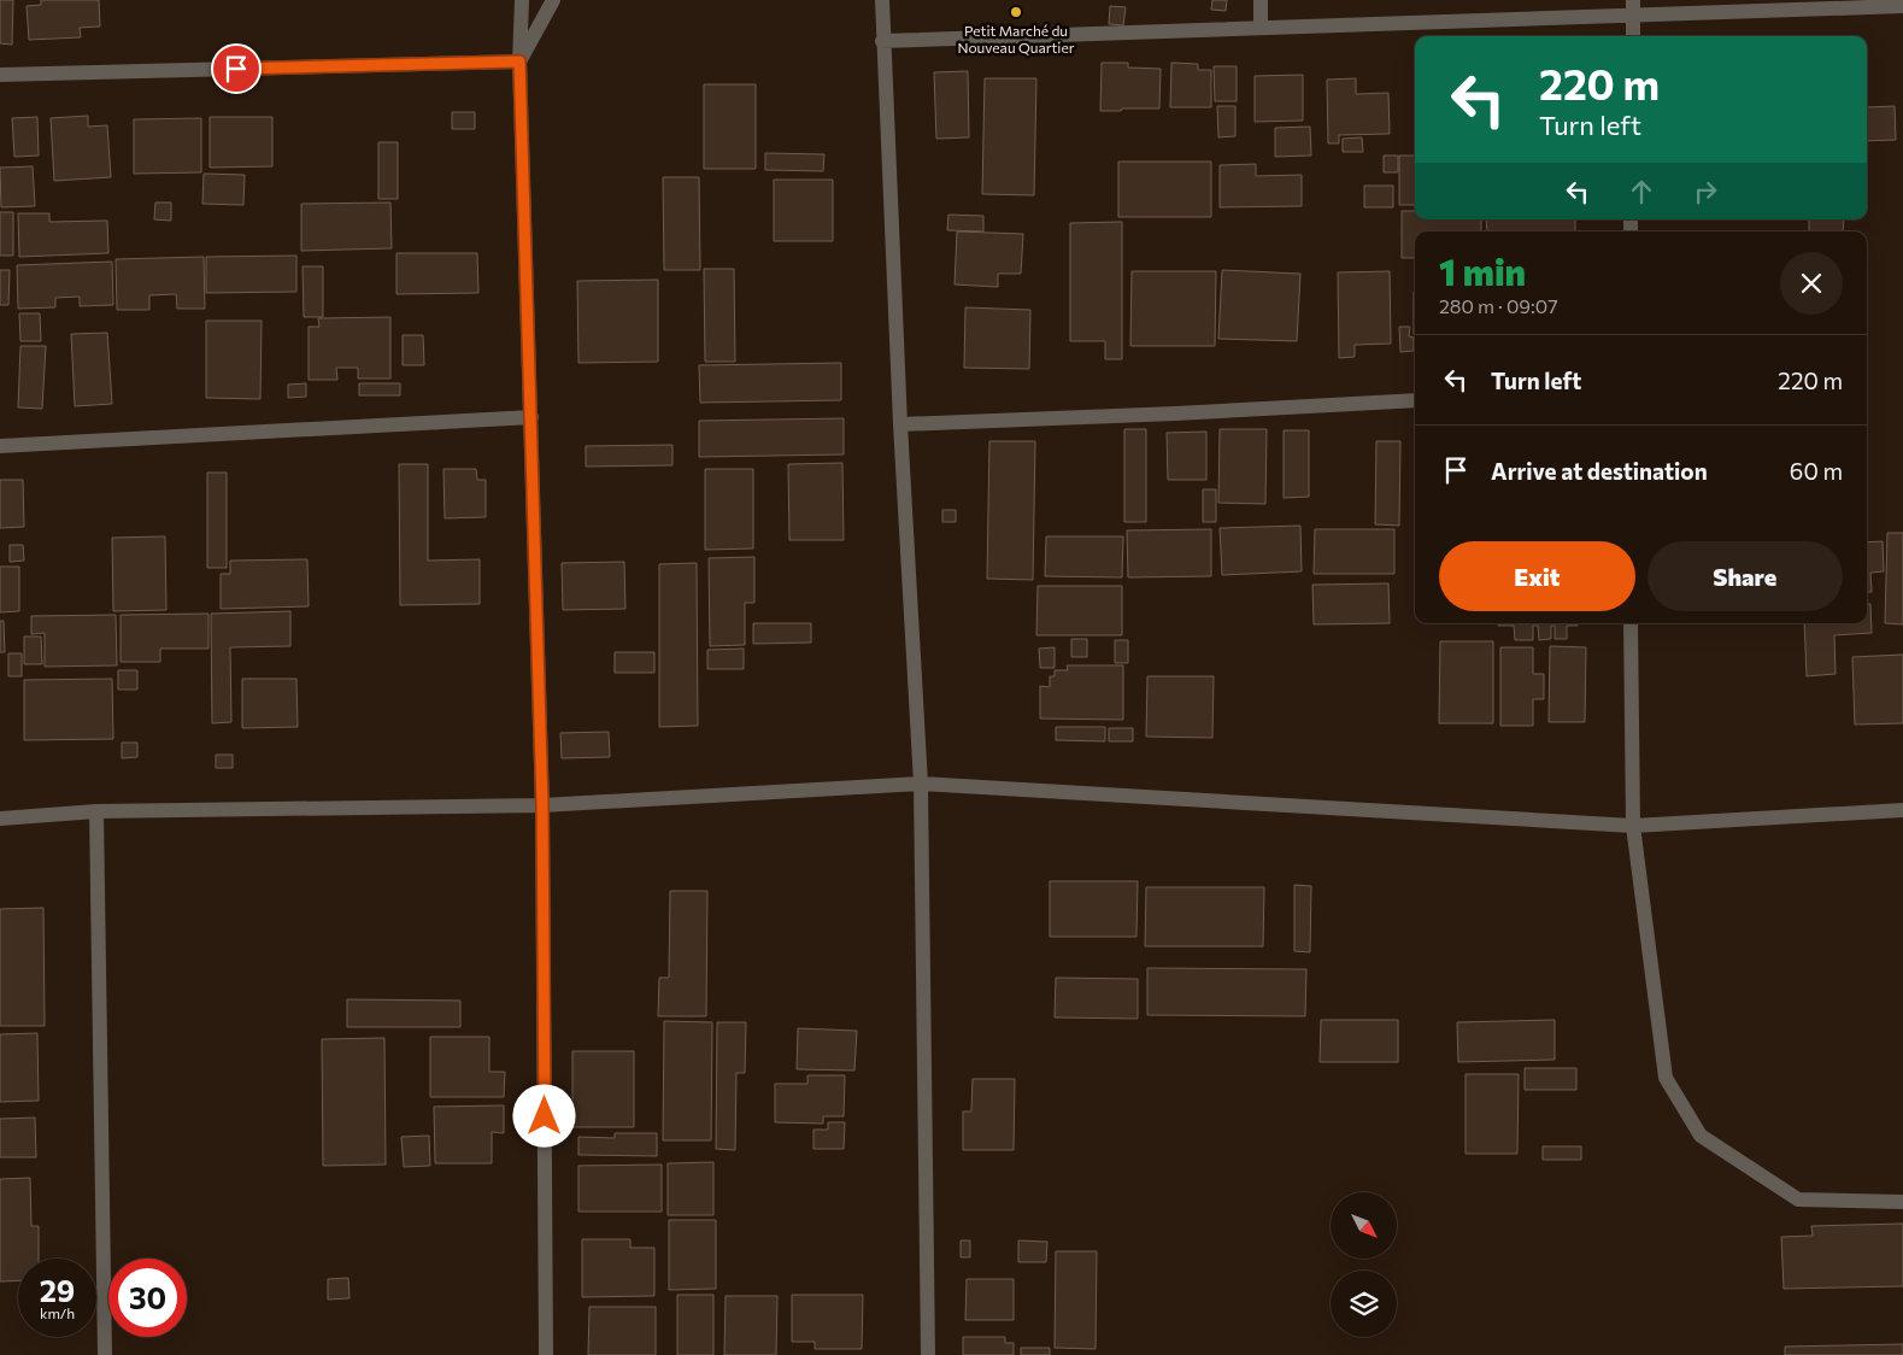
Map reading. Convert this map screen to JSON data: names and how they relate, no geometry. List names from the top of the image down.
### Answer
{
  "places": ["Petit Marché du Nouveau Quartier"],
  "north": "bottom right",
  "page": {
    "turn": ["220 m", "Turn left"],
    "heading": ["1 min", "280 m · 09:07"],
    "list": [
      {
        "name": "Turn left",
        "value": "220 m"
      },
      {
        "name": "Arrive at destination",
        "value": "60 m"
      }
    ],
    "buttons": ["Exit", "Share"],
    "speed": "29 km/h",
    "limit": "30"
  }
}
